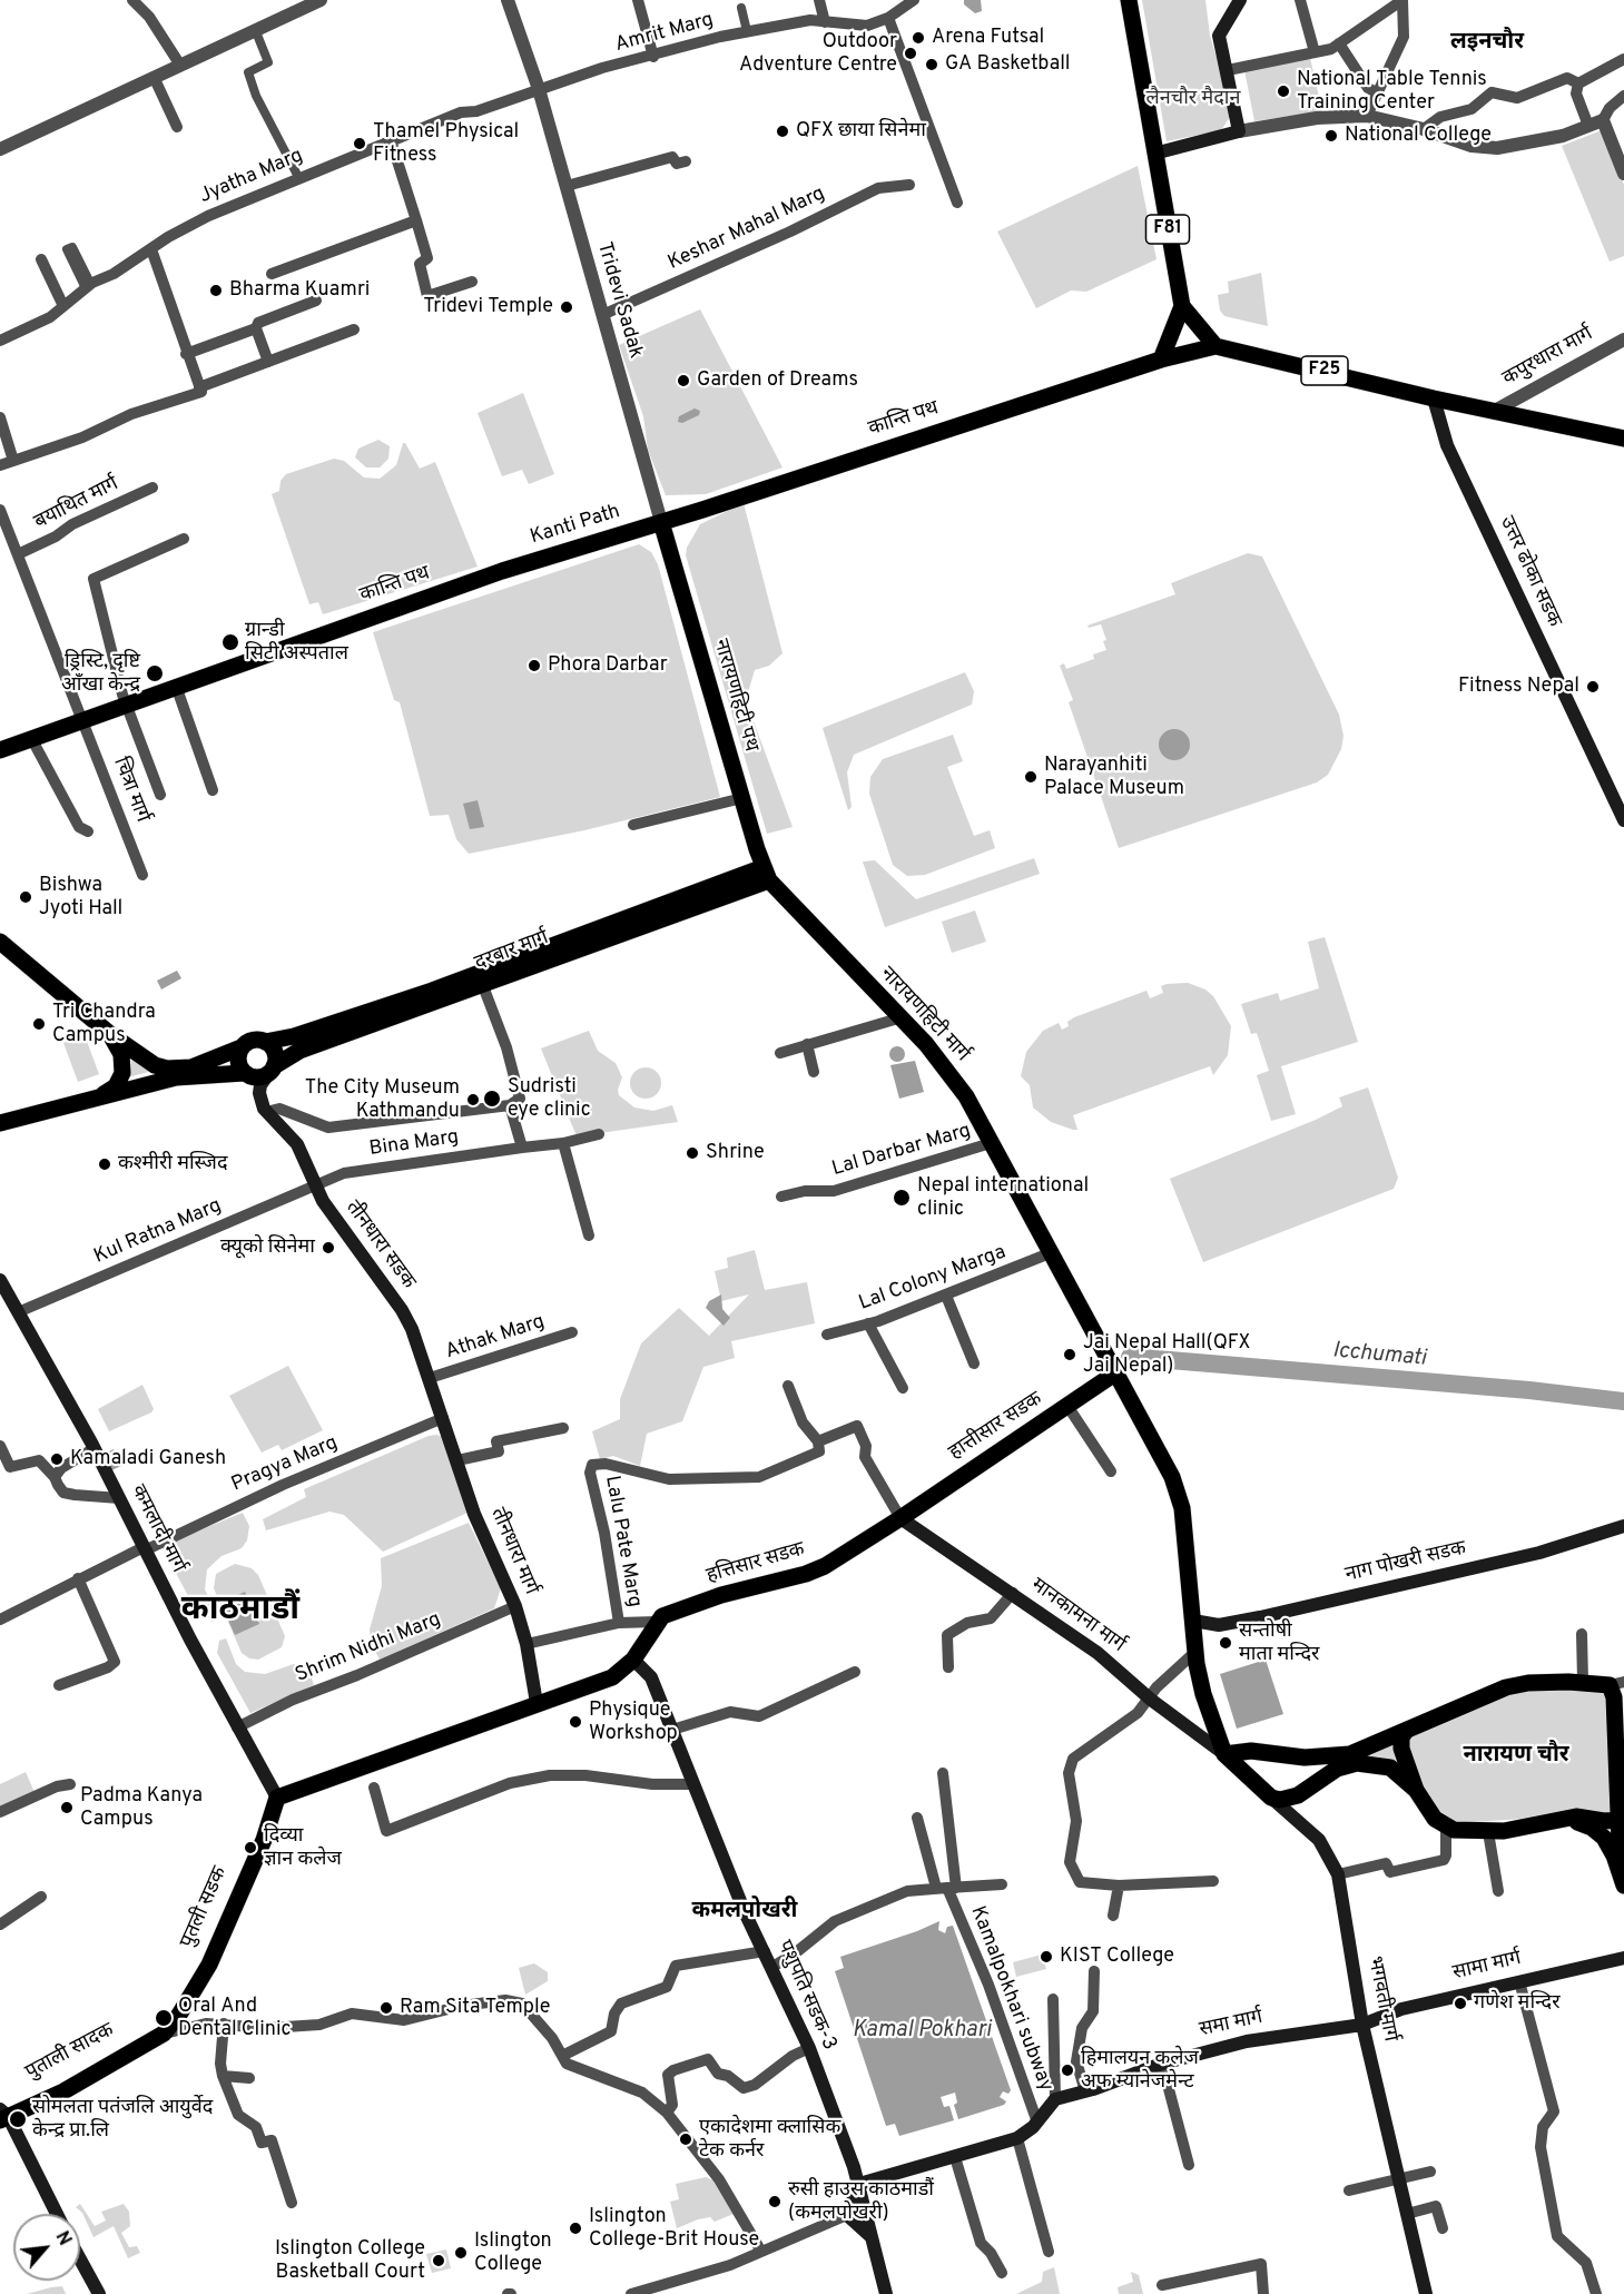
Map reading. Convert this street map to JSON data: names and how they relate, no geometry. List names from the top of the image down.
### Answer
{
  "streets": {
    "main road": [
      "F81",
      "F25",
      "कान्ति पथ",
      "Kanti Path",
      "उत्तर ढोका सडक",
      "नारायणहिटी पथ",
      "दरबार मार्ग",
      "नारायणहिटी मार्ग",
      "तीनधारा सडक",
      "हात्तीसार सडक",
      "कमलादी मार्ग",
      "तीनधारा मार्ग",
      "नाग पोखरी सडक",
      "हत्तिसार सडक",
      "मानकामना मार्ग",
      "पुतली सडक",
      "सामा मार्ग",
      "पशुपति सडक-3",
      "भगवती मार्ग",
      "समा मार्ग"
    ],
    "street": [
      "Amrit Marg",
      "Jyatha Marg",
      "Keshar Mahal Marg",
      "Tridevi Sadak",
      "कपुरधारा मार्ग",
      "बयाथित मार्ग",
      "चित्रा मार्ग",
      "Bina Marg",
      "Lal Darbar Marg",
      "Kul Ratna Marg",
      "Lal Colony Marga",
      "Athak Marg",
      "Pragya Marg",
      "Lalu Pate Marg",
      "Shrim Nidhi Marg",
      "Kamalpokhari subway"
    ]
  },
  "crossings": [
    ["Amrit Marg", "Jyatha Marg"],
    ["Amrit Marg", "Tridevi Sadak"],
    ["Jyatha Marg", "Tridevi Sadak"],
    ["Keshar Mahal Marg", "Tridevi Sadak"],
    ["F81", "F25"],
    ["Tridevi Sadak", "कान्ति पथ"],
    ["Tridevi Sadak", "Kanti Path"],
    ["Tridevi Sadak", "नारायणहिटी पथ"],
    ["कपुरधारा मार्ग", "F25"],
    ["F25", "कान्ति पथ"],
    ["F25", "उत्तर ढोका सडक"],
    ["कान्ति पथ", "Kanti Path"],
    ["कान्ति पथ", "नारायणहिटी पथ"],
    ["कान्ति पथ", "चित्रा मार्ग"],
    ["Kanti Path", "नारायणहिटी पथ"],
    ["नारायणहिटी पथ", "दरबार मार्ग"],
    ["नारायणहिटी पथ", "नारायणहिटी मार्ग"],
    ["दरबार मार्ग", "नारायणहिटी मार्ग"],
    ["नारायणहिटी मार्ग", "Lal Darbar Marg"],
    ["नारायणहिटी मार्ग", "Lal Colony Marga"],
    ["नारायणहिटी मार्ग", "हात्तीसार सडक"],
    ["नारायणहिटी मार्ग", "नाग पोखरी सडक"],
    ["नारायणहिटी मार्ग", "मानकामना मार्ग"],
    ["नारायणहिटी मार्ग", "भगवती मार्ग"],
    ["Bina Marg", "Kul Ratna Marg"],
    ["Bina Marg", "तीनधारा सडक"],
    ["Kul Ratna Marg", "तीनधारा सडक"],
    ["Kul Ratna Marg", "कमलादी मार्ग"],
    ["तीनधारा सडक", "Athak Marg"],
    ["तीनधारा सडक", "Pragya Marg"],
    ["तीनधारा सडक", "तीनधारा मार्ग"],
    ["हात्तीसार सडक", "Lalu Pate Marg"],
    ["हात्तीसार सडक", "हत्तिसार सडक"],
    ["हात्तीसार सडक", "मानकामना मार्ग"],
    ["Pragya Marg", "कमलादी मार्ग"],
    ["Pragya Marg", "तीनधारा मार्ग"],
    ["कमलादी मार्ग", "Shrim Nidhi Marg"],
    ["कमलादी मार्ग", "पुतली सडक"],
    ["Lalu Pate Marg", "हत्तिसार सडक"],
    ["Lalu Pate Marg", "मानकामना मार्ग"],
    ["तीनधारा मार्ग", "Shrim Nidhi Marg"],
    ["हत्तिसार सडक", "मानकामना मार्ग"],
    ["मानकामना मार्ग", "भगवती मार्ग"],
    ["सामा मार्ग", "भगवती मार्ग"],
    ["सामा मार्ग", "समा मार्ग"],
    ["भगवती मार्ग", "समा मार्ग"]
  ],
  "districts": [
    "लइनचौर",
    "काठमाडौं",
    "नारायण चौर",
    "कमलपोखरी"
  ],
  "water": ["Icchumati", "Kamal Pokhari"],
  "parks": ["लैनचौर मैदान"],
  "places": [
    "Arena Futsal",
    "Outdoor Adventure Centre",
    "GA Basketball",
    "National Table Tennis Training Center",
    "QFX छाया सिनेमा",
    "National College",
    "Thamel Physical Fitness",
    "Bharma Kuamri",
    "Tridevi Temple",
    "Garden of Dreams",
    "ग्रान्डी सिटी अस्पताल",
    "Phora Darbar",
    "ड्रिस्टि, दृष्टि आँखा केन्द्र",
    "Fitness Nepal",
    "Narayanhiti Palace Museum",
    "Bishwa Jyoti Hall",
    "Tri Chandra Campus",
    "Sudristi eye clinic",
    "The City Museum Kathmandu",
    "Shrine",
    "कश्मीरी मस्जिद",
    "Nepal international clinic",
    "क्यूको सिनेमा",
    "Jai Nepal Hall(QFX Jai Nepal)",
    "Kamaladi Ganesh",
    "सन्तोषी माता मन्दिर",
    "Physique Workshop",
    "Padma Kanya Campus",
    "दिव्या ज्ञान कलेज",
    "KIST College",
    "गणेश मन्दिर",
    "Ram Sita Temple",
    "Oral And Dental Clinic",
    "हिमालयन कलेज अफ म्यानेजमेन्ट",
    "सोमलता पतंजलि आयुर्वेद केन्द्र प्रा.लि",
    "एकादेशमा क्लासिक टेक कर्नर",
    "रुसी हाउस काठमाडौं (कमलपोखरी)",
    "Islington College-Brit House",
    "Islington College",
    "Islington College Basketball Court"
  ],
  "north": "top right"
}
